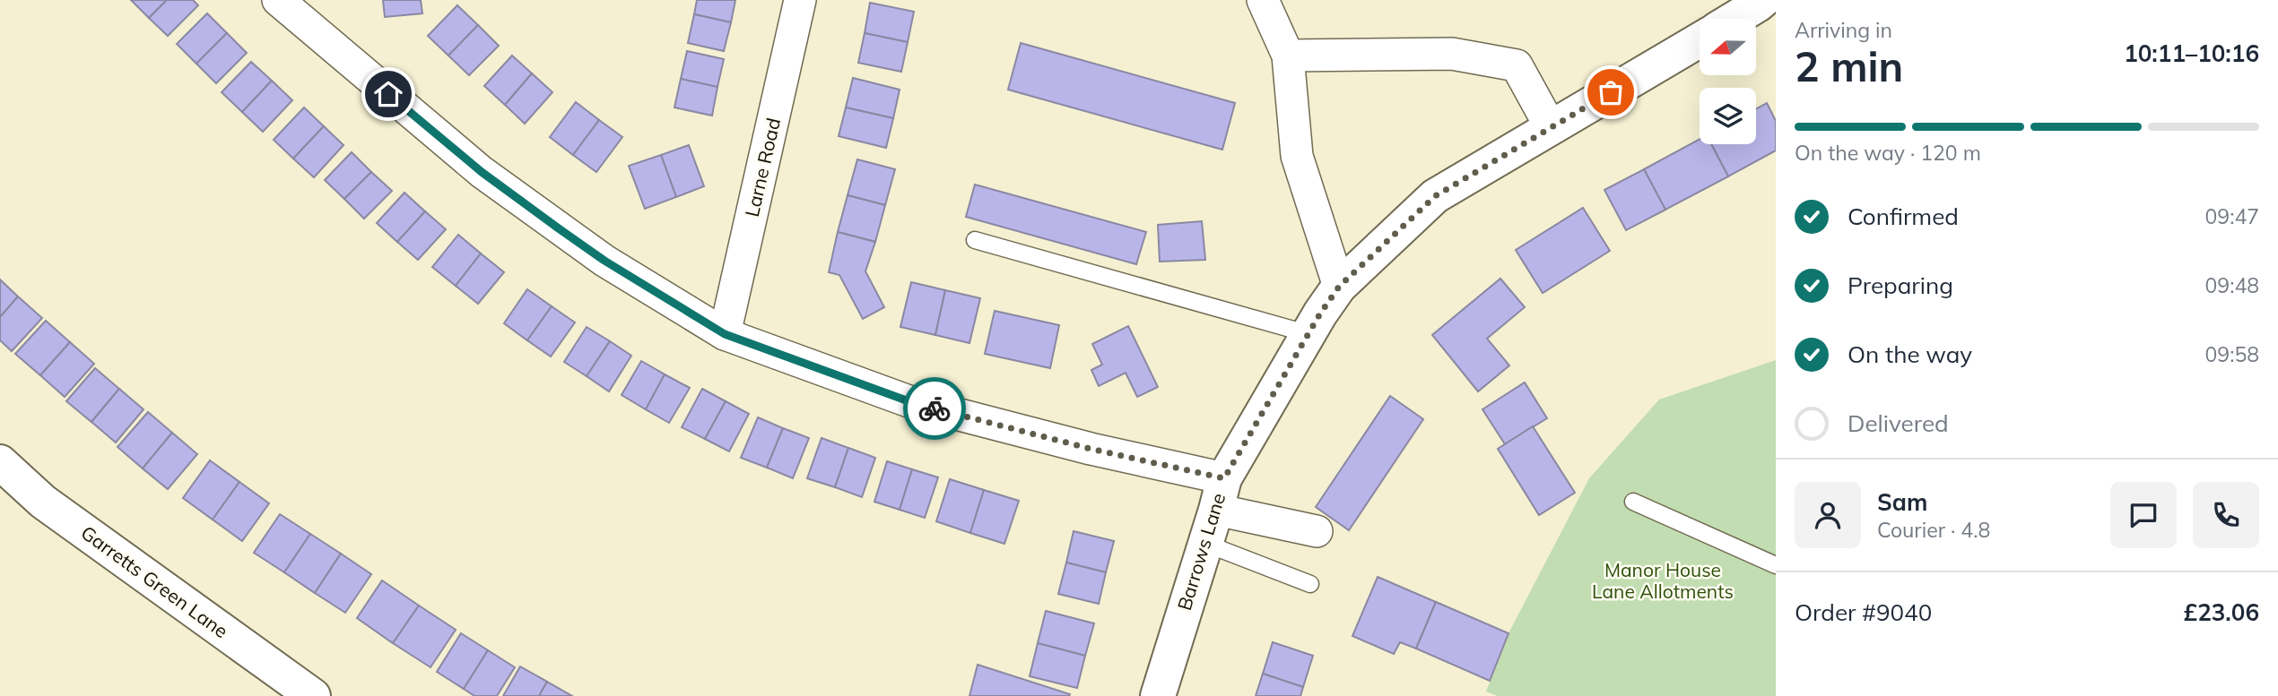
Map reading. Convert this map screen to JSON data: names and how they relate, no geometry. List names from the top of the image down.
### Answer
{
  "streets": {
    "street": ["Larne Road", "Barrows Lane", "Garretts Green Lane"]
  },
  "parks": ["Manor House Lane Allotments"],
  "north": "left",
  "page": {
    "heading": ["2 min", "Arriving in", "10:11–10:16"],
    "panel": [
      "Sam",
      "Courier · 4.8",
      "Order #9040",
      "£23.06"
    ],
    "bar": "On the way · 120 m",
    "list": [
      ["Confirmed", "09:47"],
      ["Preparing", "09:48"],
      ["On the way", "09:58"],
      "Delivered"
    ]
  }
}
